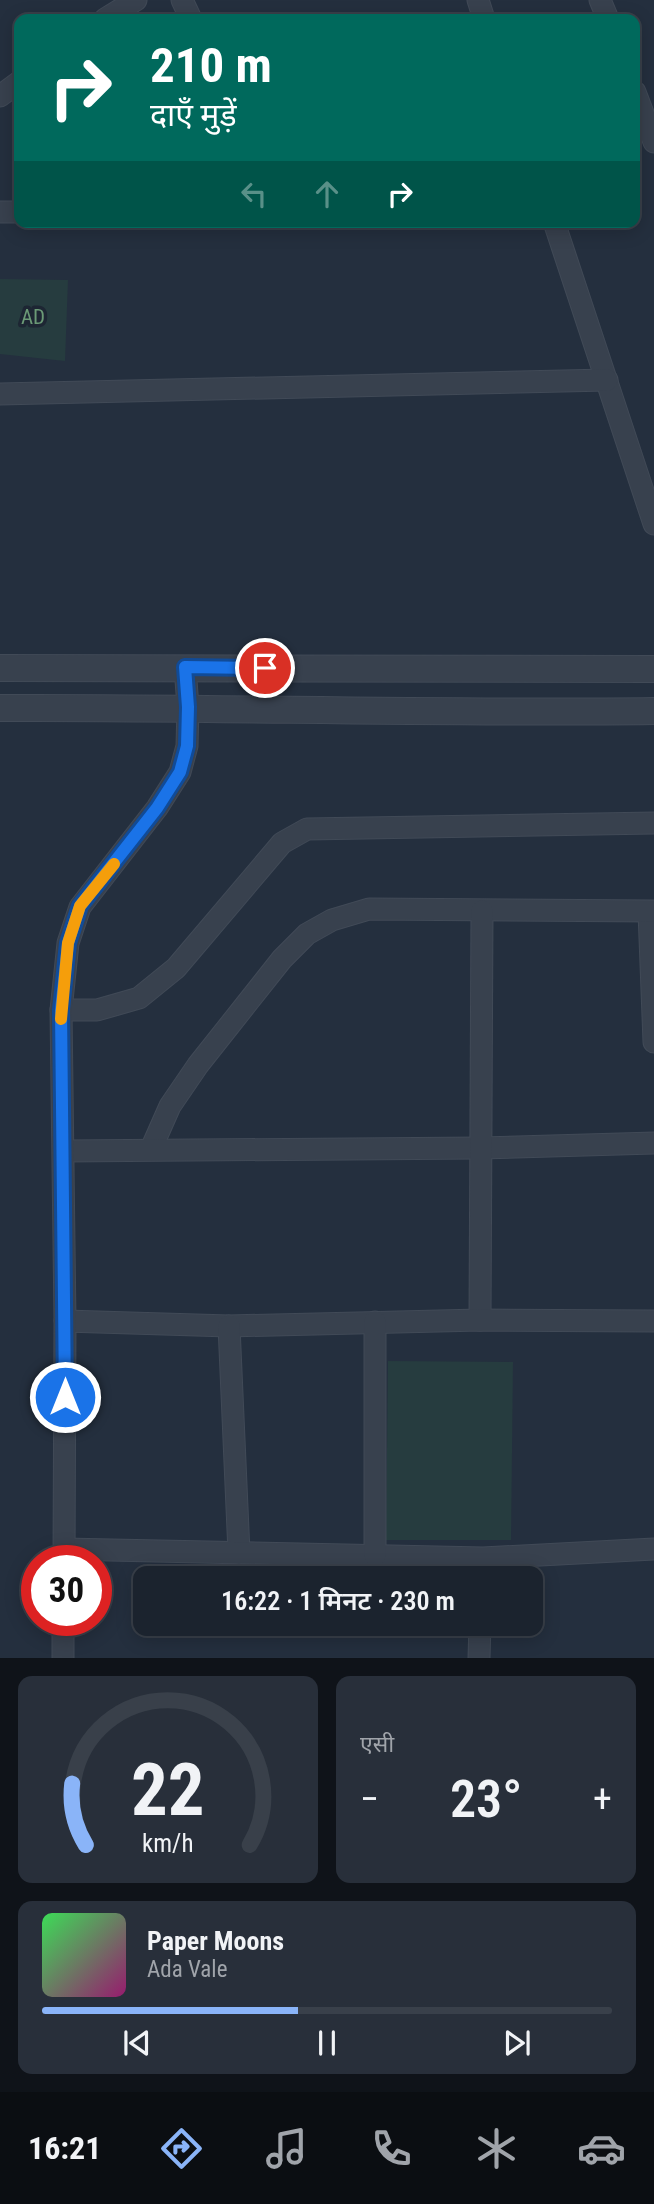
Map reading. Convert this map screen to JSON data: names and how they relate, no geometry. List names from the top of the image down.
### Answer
{
  "parks": ["AD"],
  "page": {
    "turn": ["210 m", "दाएँ मुड़ें"],
    "limit": "30",
    "trip": "16:22 · 1 मिनट · 230 m",
    "tile": "एसी",
    "heat": ["−", "23°", "+"],
    "song": ["Paper Moons", "Ada Vale"],
    "tabs": "16:21",
    "gauge": ["22", "km/h"]
  }
}
